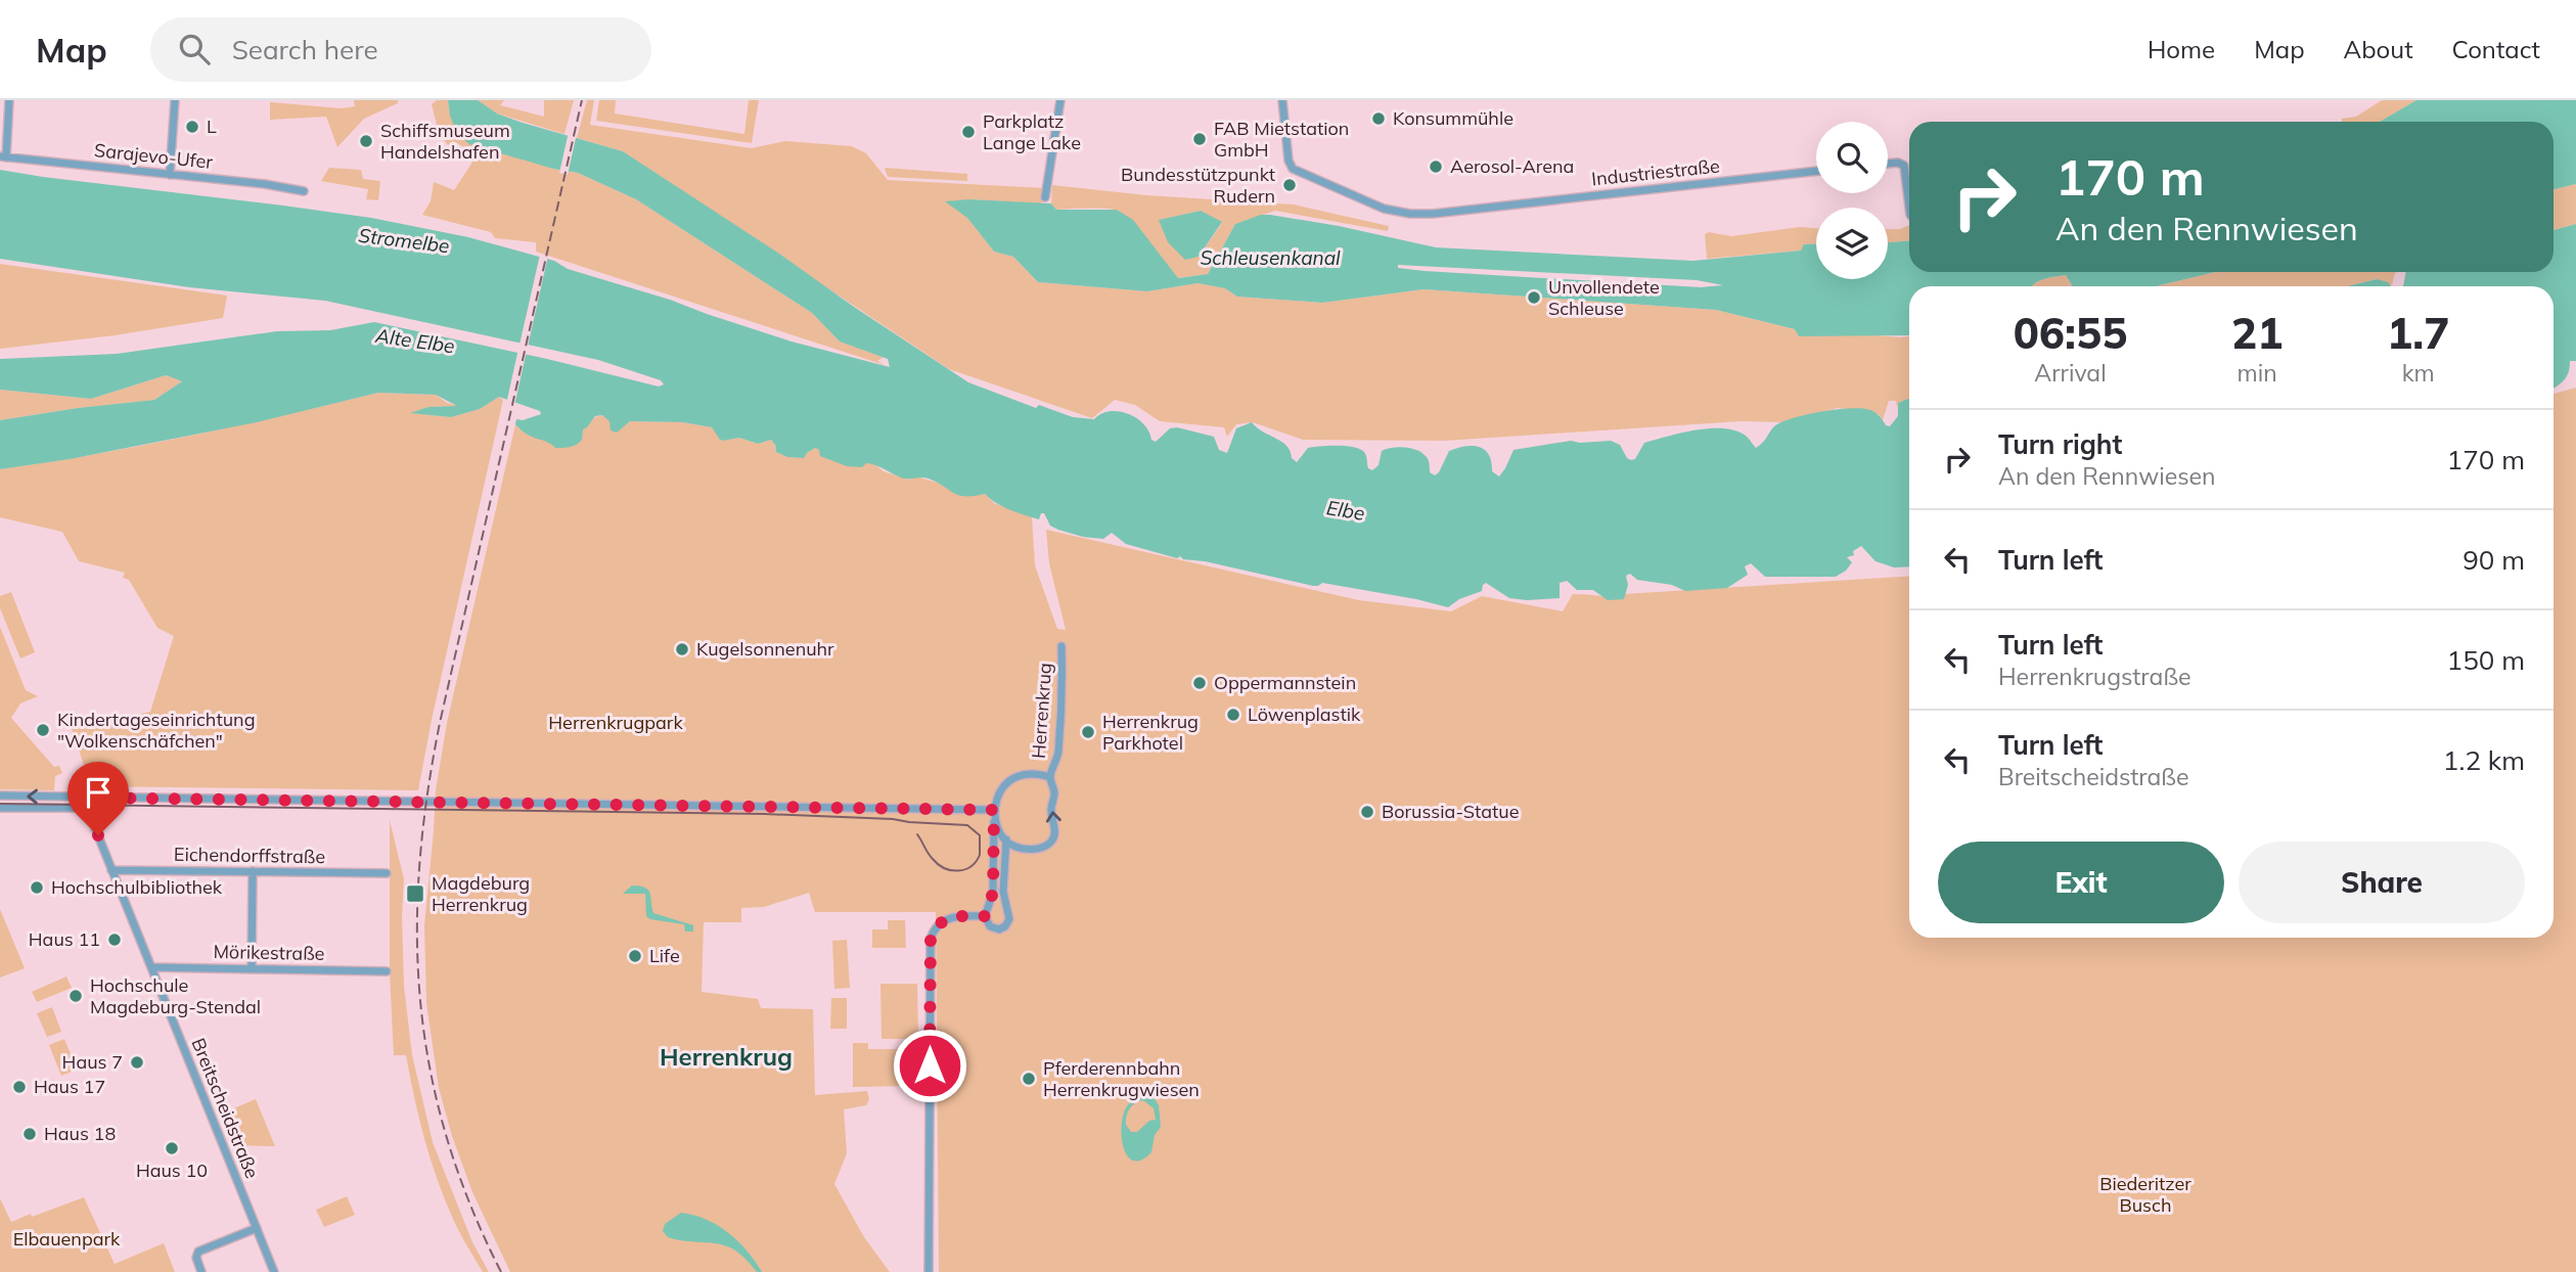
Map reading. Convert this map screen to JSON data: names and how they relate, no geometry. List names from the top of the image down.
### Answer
{
  "streets": {
    "street": [
      "Sarajevo-Ufer",
      "Industriestraße",
      "Herrenkrug",
      "Eichendorffstraße",
      "Mörikestraße",
      "Breitscheidstraße"
    ]
  },
  "crossings": [
    ["Eichendorffstraße", "Breitscheidstraße"],
    ["Mörikestraße", "Breitscheidstraße"]
  ],
  "districts": ["Herrenkrug"],
  "water": [
    "Stromelbe",
    "Schleusenkanal",
    "Alte Elbe",
    "Elbe"
  ],
  "parks": ["Herrenkrugpark", "Biederitzer Busch", "Elbauenpark"],
  "places": {
    "other": [
      "Konsummühle",
      "L",
      "Parkplatz Lange Lake",
      "FAB Mietstation GmbH",
      "Schiffsmuseum Handelshafen",
      "Aerosol-Arena",
      "Bundesstützpunkt Rudern",
      "Unvollendete Schleuse",
      "Kugelsonnenuhr",
      "Oppermannstein",
      "Löwenplastik",
      "Kindertageseinrichtung \"Wolkenschäfchen\"",
      "Herrenkrug Parkhotel",
      "Borussia-Statue",
      "Hochschulbibliothek",
      "Haus 11",
      "Life",
      "Hochschule Magdeburg-Stendal",
      "Haus 7",
      "Pferderennbahn Herrenkrugwiesen",
      "Haus 17",
      "Haus 18",
      "Haus 10"
    ],
    "transit": ["Magdeburg Herrenkrug"]
  },
  "page": {
    "header": "Map",
    "search": "Search here",
    "nav": [
      "Home",
      "Map",
      "About",
      "Contact"
    ],
    "turn": ["170 m", "An den Rennwiesen"],
    "eta": [
      "06:55",
      "Arrival",
      "21",
      "min",
      "1.7",
      "km"
    ],
    "list": [
      {
        "name": "Turn right",
        "note": "An den Rennwiesen",
        "value": "170 m"
      },
      {
        "name": "Turn left",
        "value": "90 m"
      },
      {
        "name": "Turn left",
        "note": "Herrenkrugstraße",
        "value": "150 m"
      },
      {
        "name": "Turn left",
        "note": "Breitscheidstraße",
        "value": "1.2 km"
      }
    ],
    "buttons": ["Exit", "Share"]
  }
}
